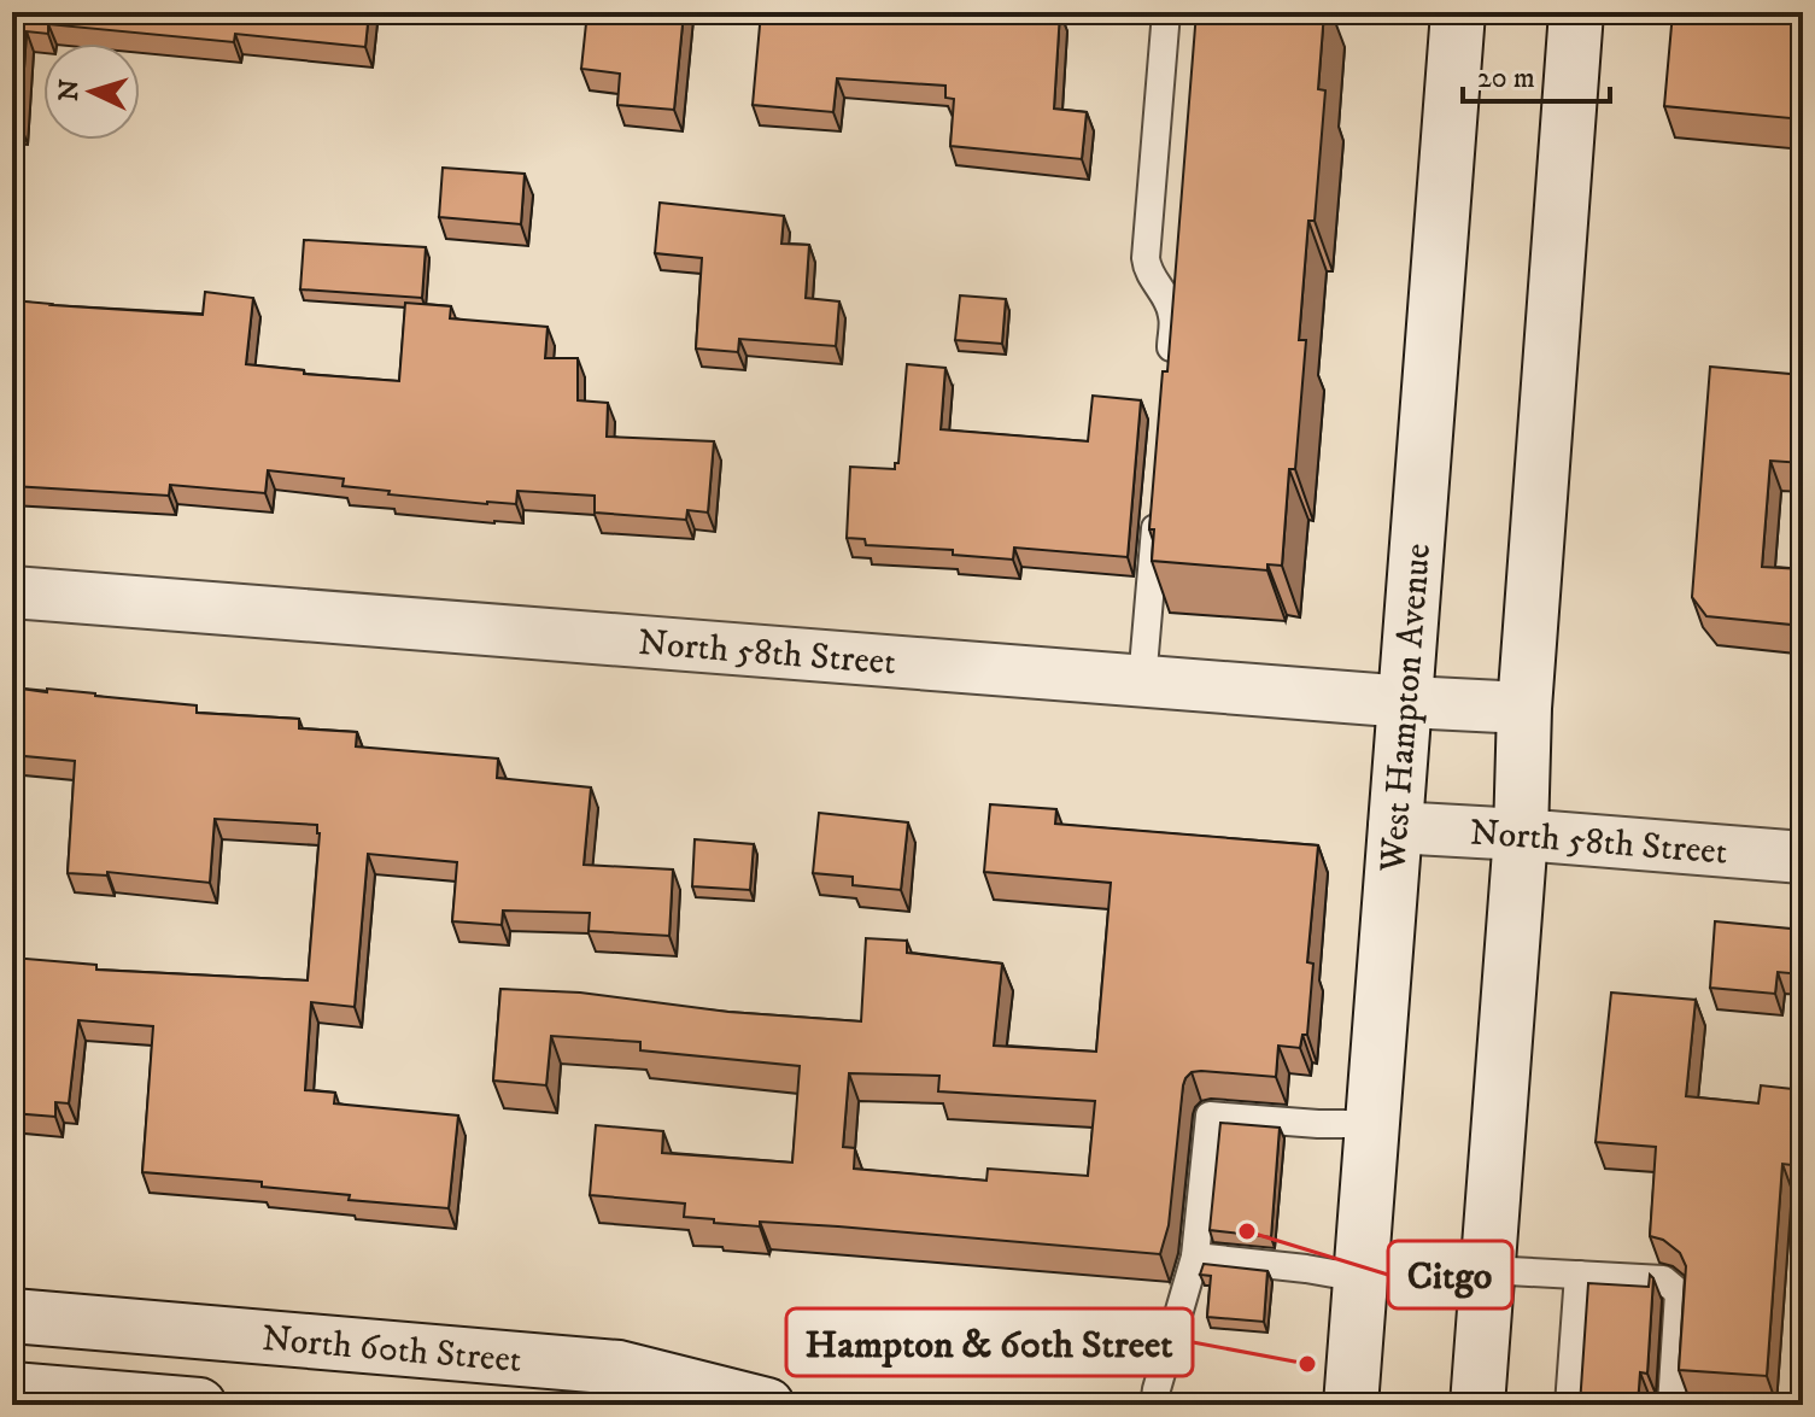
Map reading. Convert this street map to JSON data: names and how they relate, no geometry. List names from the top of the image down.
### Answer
{
  "streets": {
    "main road": ["West Hampton Avenue", "North 60th Street"],
    "street": ["North 58th Street"]
  },
  "crossings": [
    ["North 58th Street", "West Hampton Avenue"]
  ],
  "places": ["Citgo", "Hampton & 60th Street"],
  "scale_bar": "20 m",
  "north": "left"
}
